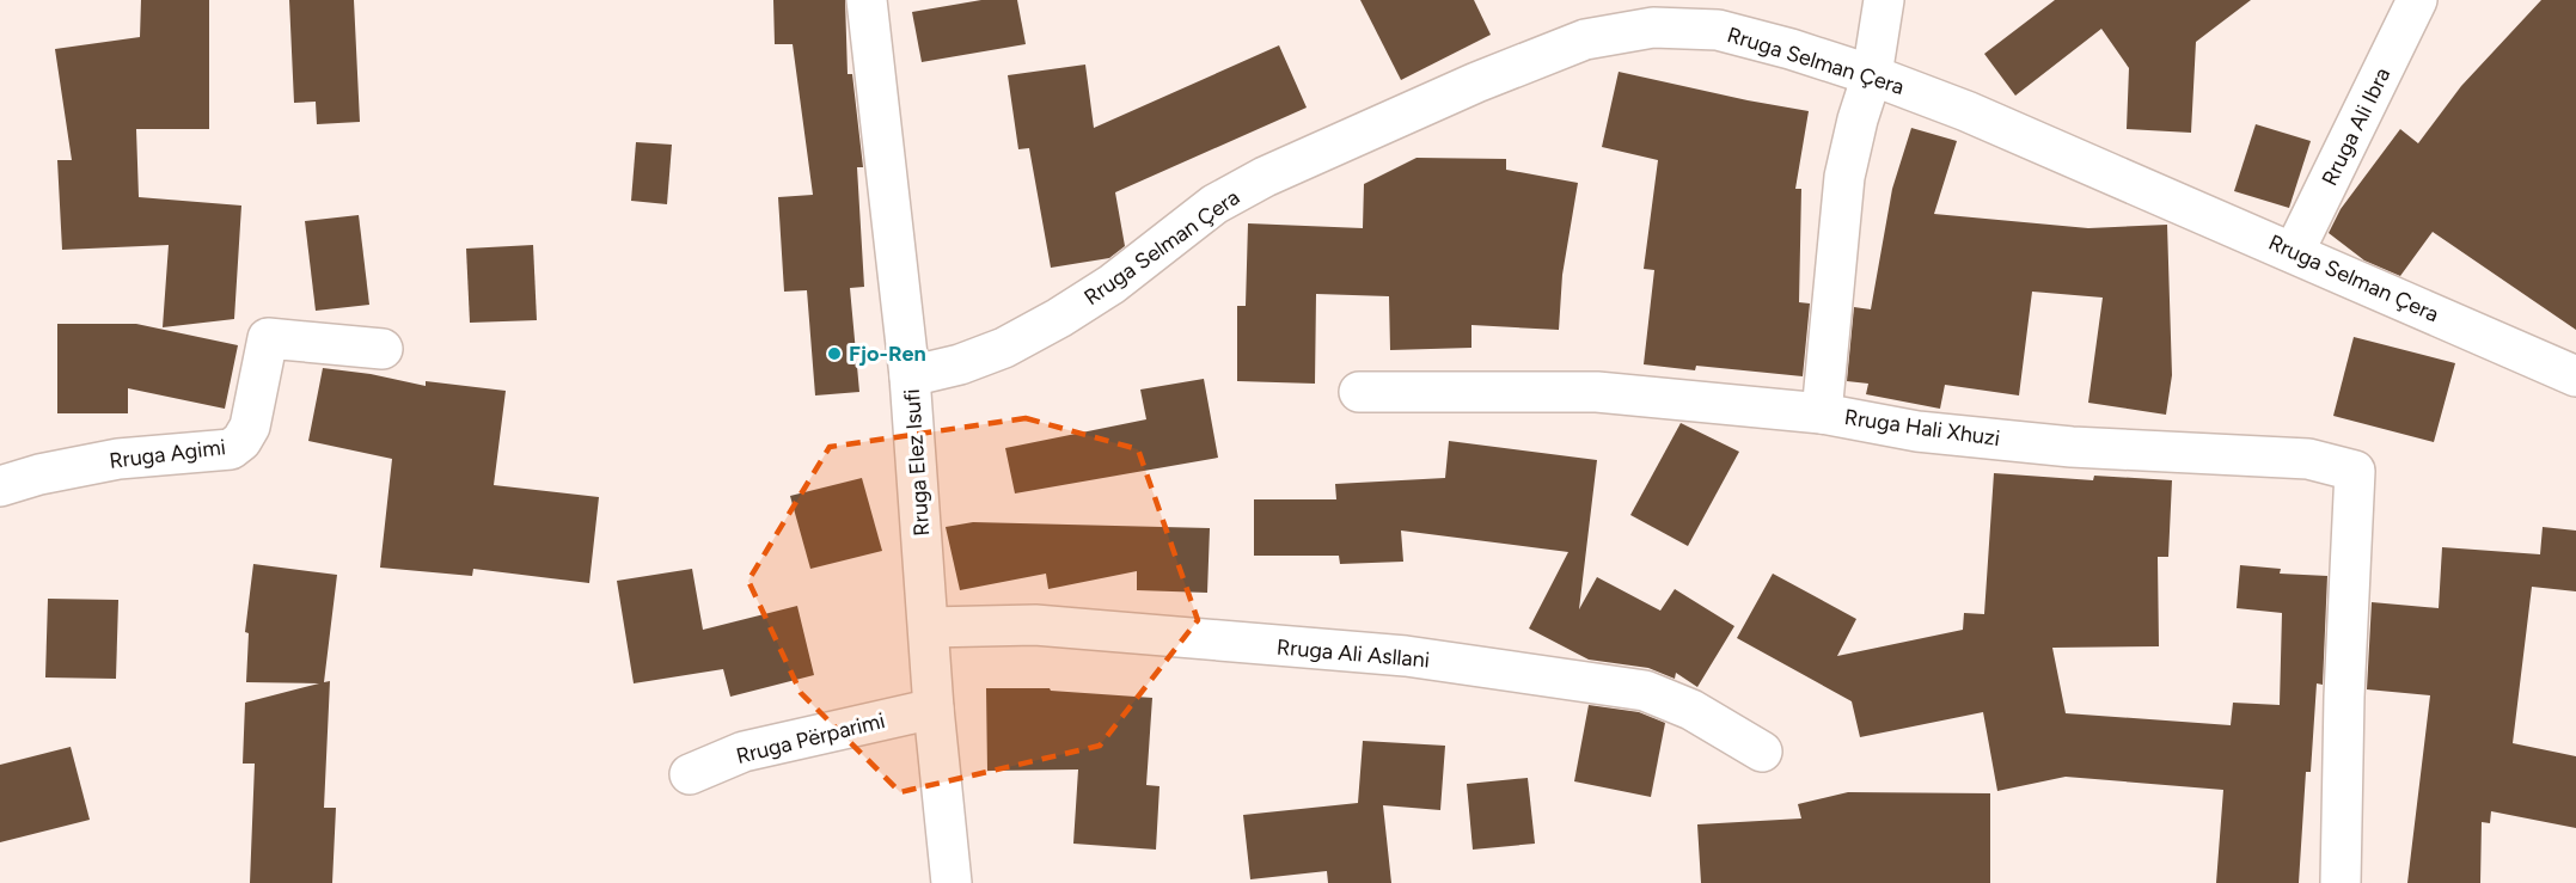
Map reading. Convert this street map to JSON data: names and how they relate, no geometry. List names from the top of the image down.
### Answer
{
  "streets": {
    "street": [
      "Rruga Selman Çera",
      "Rruga Ali Ibra",
      "Rruga Hali Xhuzi",
      "Rruga Agimi",
      "Rruga Elez Isufi",
      "Rruga Ali Asllani",
      "Rruga Përparimi"
    ]
  },
  "crossings": [
    ["Rruga Selman Çera", "Rruga Ali Ibra"],
    ["Rruga Selman Çera", "Rruga Hali Xhuzi"],
    ["Rruga Selman Çera", "Rruga Elez Isufi"],
    ["Rruga Elez Isufi", "Rruga Ali Asllani"],
    ["Rruga Elez Isufi", "Rruga Përparimi"]
  ],
  "places": ["Fjo-Ren"]
}
